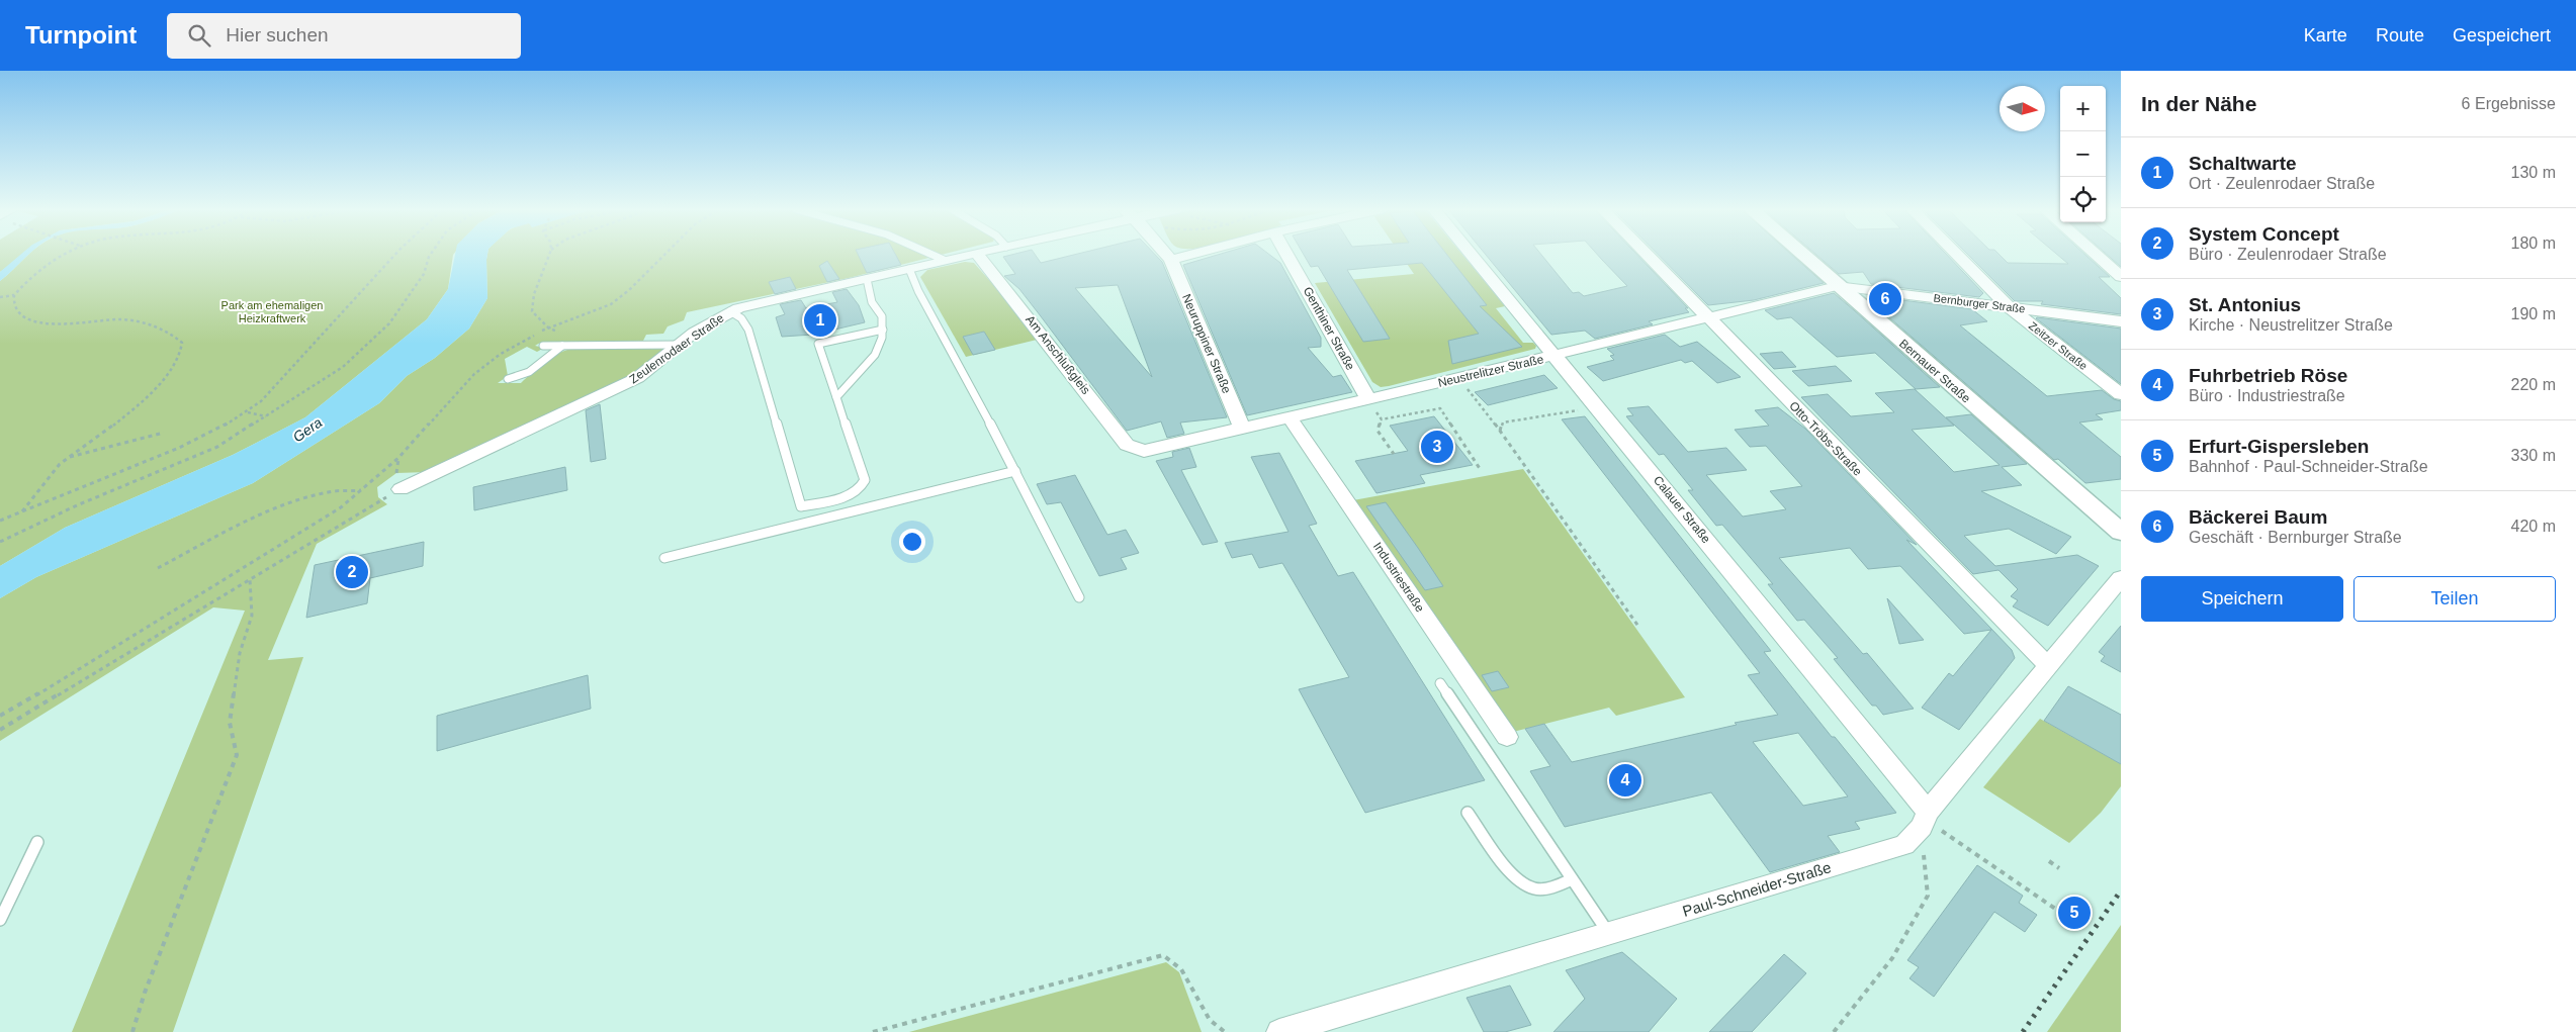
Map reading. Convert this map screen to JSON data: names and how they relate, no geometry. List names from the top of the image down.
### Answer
{
  "streets": {
    "street": [
      "Bernburger Straße",
      "Genthiner Straße",
      "Neuruppiner Straße",
      "Zeitzer Straße",
      "Zeulenrodaer Straße",
      "Am Anschlußgleis",
      "Neustrelitzer Straße",
      "Bernauer Straße",
      "Otto-Tröbs-Straße",
      "Calauer Straße",
      "Industriestraße",
      "Paul-Schneider-Straße"
    ]
  },
  "crossings": [
    ["Bernburger Straße", "Zeitzer Straße"],
    ["Bernburger Straße", "Neustrelitzer Straße"],
    ["Bernburger Straße", "Bernauer Straße"],
    ["Genthiner Straße", "Neustrelitzer Straße"],
    ["Neuruppiner Straße", "Neustrelitzer Straße"],
    ["Am Anschlußgleis", "Neustrelitzer Straße"],
    ["Neustrelitzer Straße", "Bernauer Straße"],
    ["Neustrelitzer Straße", "Otto-Tröbs-Straße"],
    ["Neustrelitzer Straße", "Calauer Straße"],
    ["Neustrelitzer Straße", "Industriestraße"],
    ["Otto-Tröbs-Straße", "Paul-Schneider-Straße"],
    ["Calauer Straße", "Paul-Schneider-Straße"]
  ],
  "water": ["Gera"],
  "parks": ["Park am ehemaligen Heizkraftwerk"],
  "north": "right",
  "page": {
    "header": "Turnpoint",
    "search": "Hier suchen",
    "nav": ["Karte", "Route", "Gespeichert"],
    "heading": ["In der Nähe", "6 Ergebnisse"],
    "map_buttons": ["+", "−"],
    "list": [
      {
        "mark": "1",
        "name": "Schaltwarte",
        "note": "Ort · Zeulenrodaer Straße",
        "value": "130 m"
      },
      {
        "mark": "2",
        "name": "System Concept",
        "note": "Büro · Zeulenrodaer Straße",
        "value": "180 m"
      },
      {
        "mark": "3",
        "name": "St. Antonius",
        "note": "Kirche · Neustrelitzer Straße",
        "value": "190 m"
      },
      {
        "mark": "4",
        "name": "Fuhrbetrieb Röse",
        "note": "Büro · Industriestraße",
        "value": "220 m"
      },
      {
        "mark": "5",
        "name": "Erfurt-Gispersleben",
        "note": "Bahnhof · Paul-Schneider-Straße",
        "value": "330 m"
      },
      {
        "mark": "6",
        "name": "Bäckerei Baum",
        "note": "Geschäft · Bernburger Straße",
        "value": "420 m"
      }
    ],
    "pins": [
      "6",
      "1",
      "3",
      "2",
      "4",
      "5"
    ],
    "buttons": ["Speichern", "Teilen"]
  }
}
